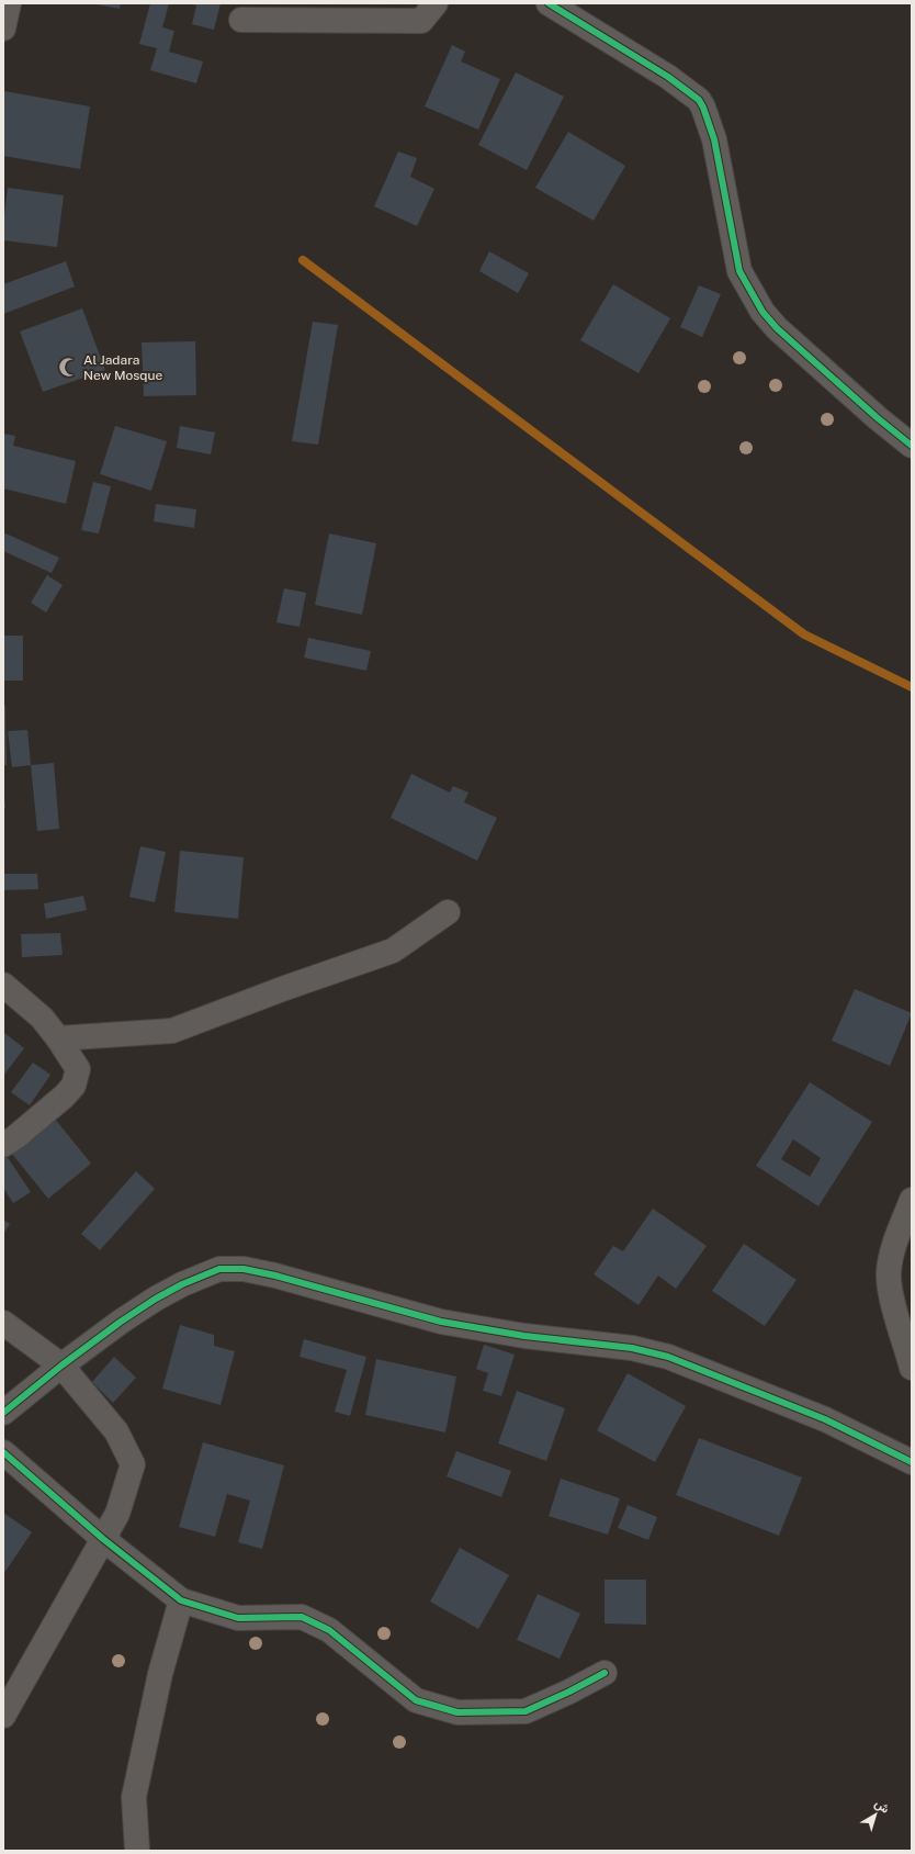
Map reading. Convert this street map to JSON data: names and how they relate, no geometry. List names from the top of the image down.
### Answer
{
  "places": {
    "mosque": ["Al Jadara New Mosque"]
  },
  "north": "top right"
}
